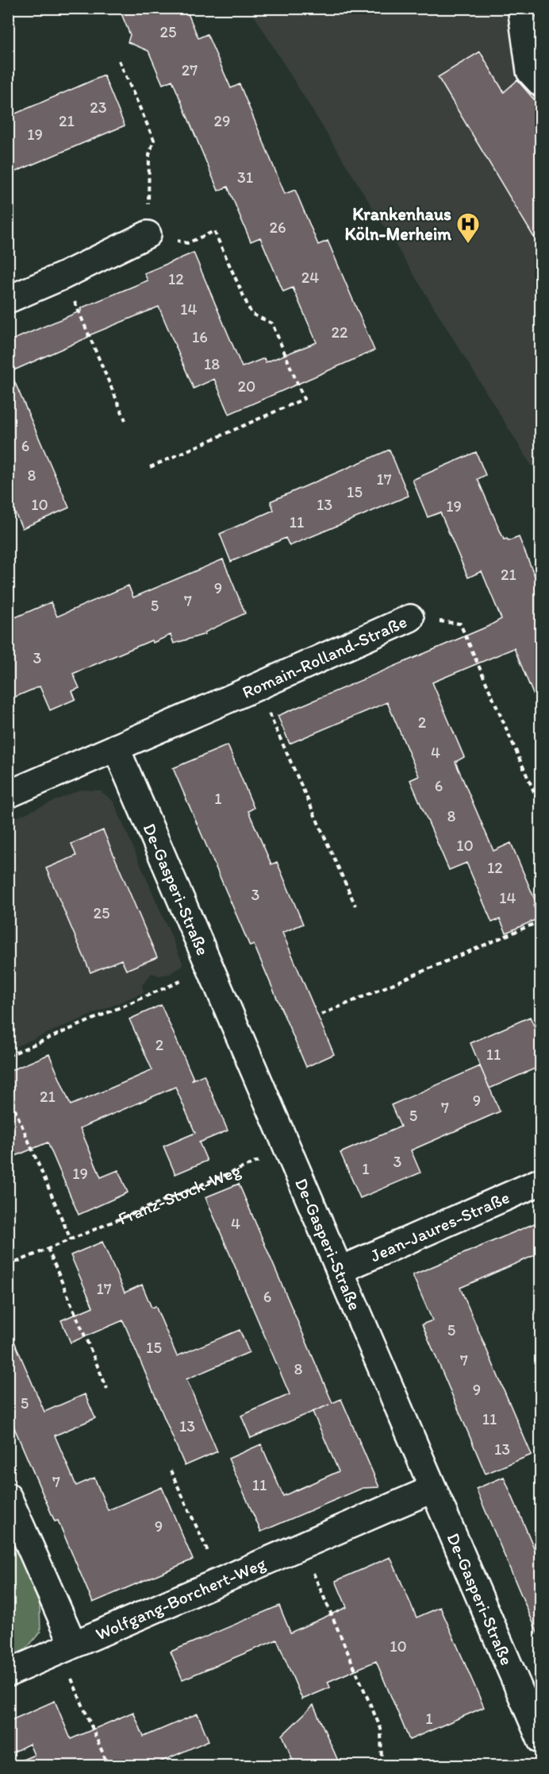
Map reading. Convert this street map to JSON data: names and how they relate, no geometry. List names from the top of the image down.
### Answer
{
  "streets": {
    "street": [
      "Romain-Rolland-Straße",
      "De-Gasperi-Straße",
      "Jean-Jaures-Straße",
      "Wolfgang-Borchert-Weg"
    ],
    "path": ["Franz-Stock-Weg"]
  },
  "crossings": [
    ["Romain-Rolland-Straße", "De-Gasperi-Straße"],
    ["De-Gasperi-Straße", "Franz-Stock-Weg"],
    ["De-Gasperi-Straße", "Jean-Jaures-Straße"],
    ["De-Gasperi-Straße", "Wolfgang-Borchert-Weg"]
  ],
  "places": {
    "hospital": ["Krankenhaus Köln-Merheim"]
  },
  "house_numbers": [
    "25",
    "27",
    "23",
    "21",
    "29",
    "19",
    "31",
    "26",
    "24",
    "12",
    "14",
    "22",
    "16",
    "18",
    "20",
    "6",
    "8",
    "17",
    "15",
    "10",
    "13",
    "19",
    "11",
    "21",
    "9",
    "7",
    "5",
    "3",
    "2",
    "4",
    "6",
    "1",
    "8",
    "10",
    "12",
    "3",
    "14",
    "25",
    "2",
    "11",
    "21",
    "9",
    "7",
    "5",
    "3",
    "1",
    "19",
    "4",
    "17",
    "6",
    "5",
    "15",
    "7",
    "8",
    "9",
    "5",
    "11",
    "13",
    "13",
    "7",
    "11",
    "9",
    "10",
    "1"
  ]
}
